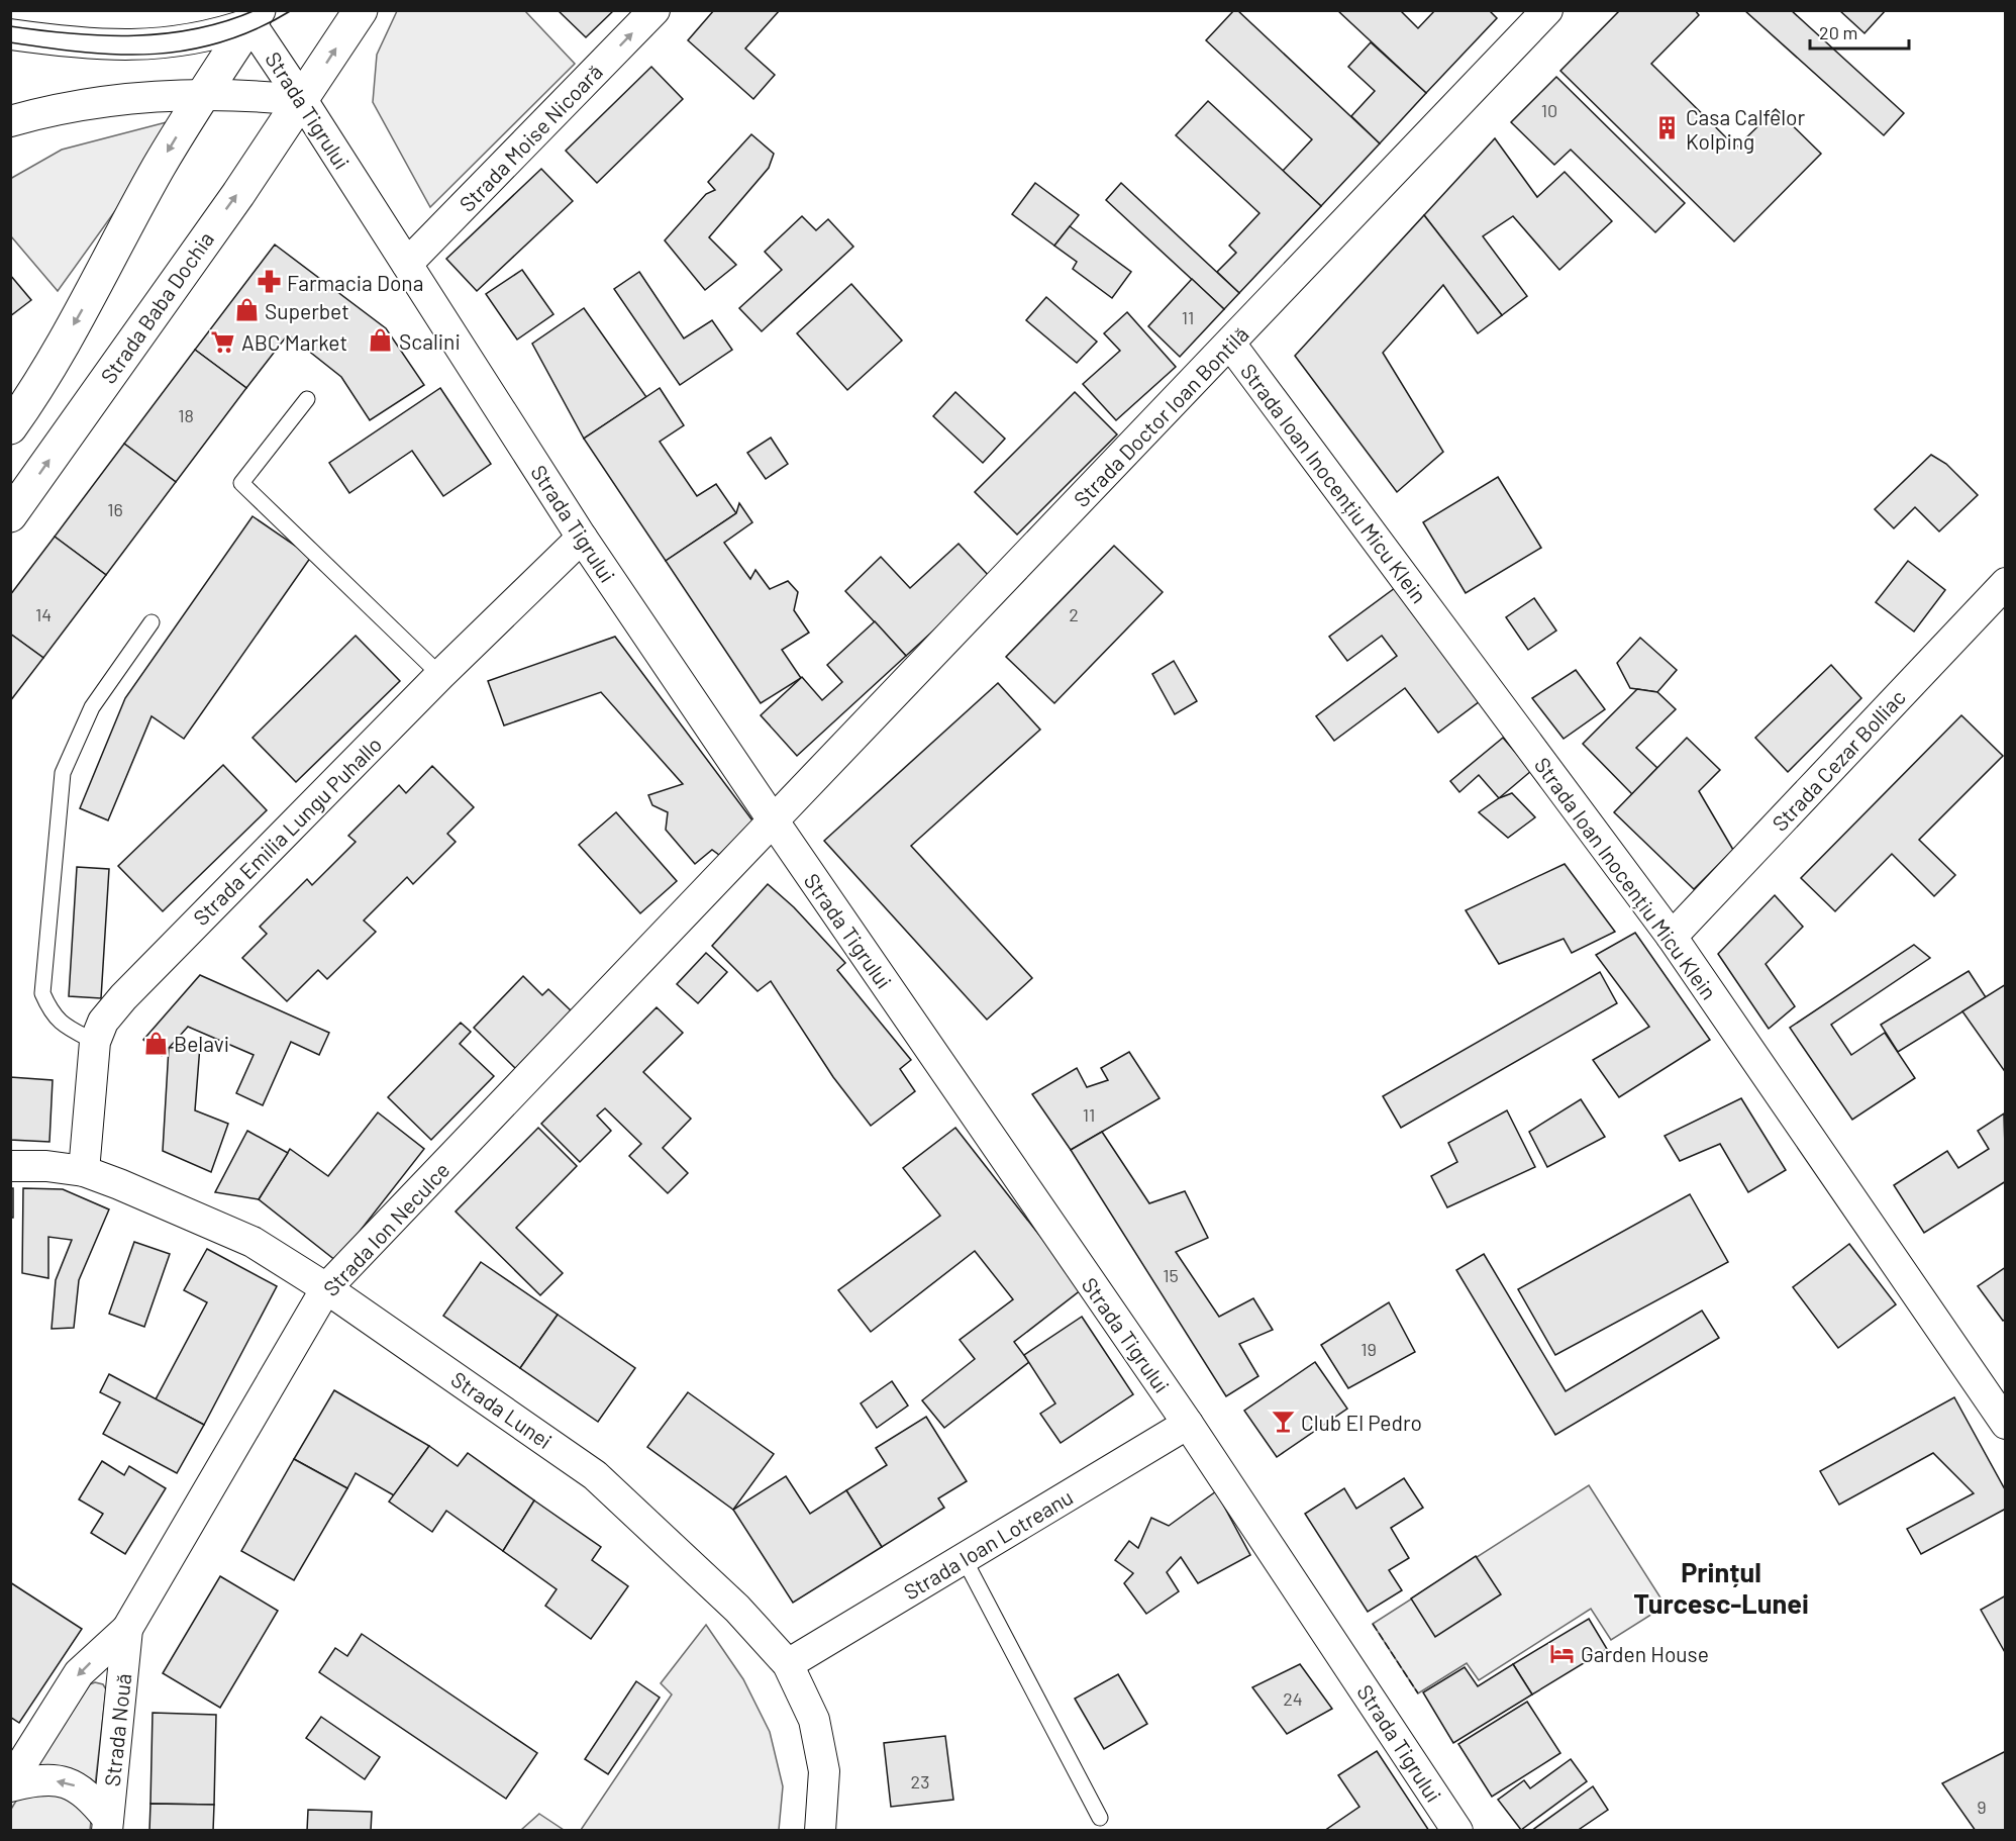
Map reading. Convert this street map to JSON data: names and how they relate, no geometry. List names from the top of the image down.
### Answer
{
  "streets": {
    "main road": ["Strada Baba Dochia"],
    "street": [
      "Strada Tigrului",
      "Strada Moise Nicoară",
      "Strada Doctor Ioan Bontilă",
      "Strada Ioan Inocențiu Micu Klein",
      "Strada Cezar Bolliac",
      "Strada Emilia Lungu Puhallo",
      "Strada Ion Neculce",
      "Strada Lunei",
      "Strada Ioan Lotreanu",
      "Strada Nouă"
    ]
  },
  "crossings": [
    ["Strada Tigrului", "Strada Moise Nicoară"],
    ["Strada Tigrului", "Strada Baba Dochia"],
    ["Strada Tigrului", "Strada Doctor Ioan Bontilă"],
    ["Strada Tigrului", "Strada Emilia Lungu Puhallo"],
    ["Strada Tigrului", "Strada Ion Neculce"],
    ["Strada Tigrului", "Strada Ioan Lotreanu"],
    ["Strada Doctor Ioan Bontilă", "Strada Ioan Inocențiu Micu Klein"],
    ["Strada Doctor Ioan Bontilă", "Strada Ion Neculce"],
    ["Strada Ioan Inocențiu Micu Klein", "Strada Cezar Bolliac"],
    ["Strada Emilia Lungu Puhallo", "Strada Lunei"],
    ["Strada Ion Neculce", "Strada Lunei"],
    ["Strada Ion Neculce", "Strada Nouă"],
    ["Strada Lunei", "Strada Ioan Lotreanu"]
  ],
  "one_way": ["Strada Moise Nicoară"],
  "districts": ["Prințul Turcesc-Lunei"],
  "places": {
    "building": ["Casa Calfelor Kolping"],
    "pharmacy": ["Farmacia Dona"],
    "shop": ["Superbet", "Scalini", "Belavi"],
    "supermarket": ["ABC Market"],
    "bar": ["Club El Pedro"],
    "hotel": ["Garden House"]
  },
  "house_numbers": [
    "10",
    "11",
    "18",
    "16",
    "14",
    "2",
    "11",
    "15",
    "19",
    "24",
    "23",
    "9"
  ],
  "scale_bar": "20 m"
}
